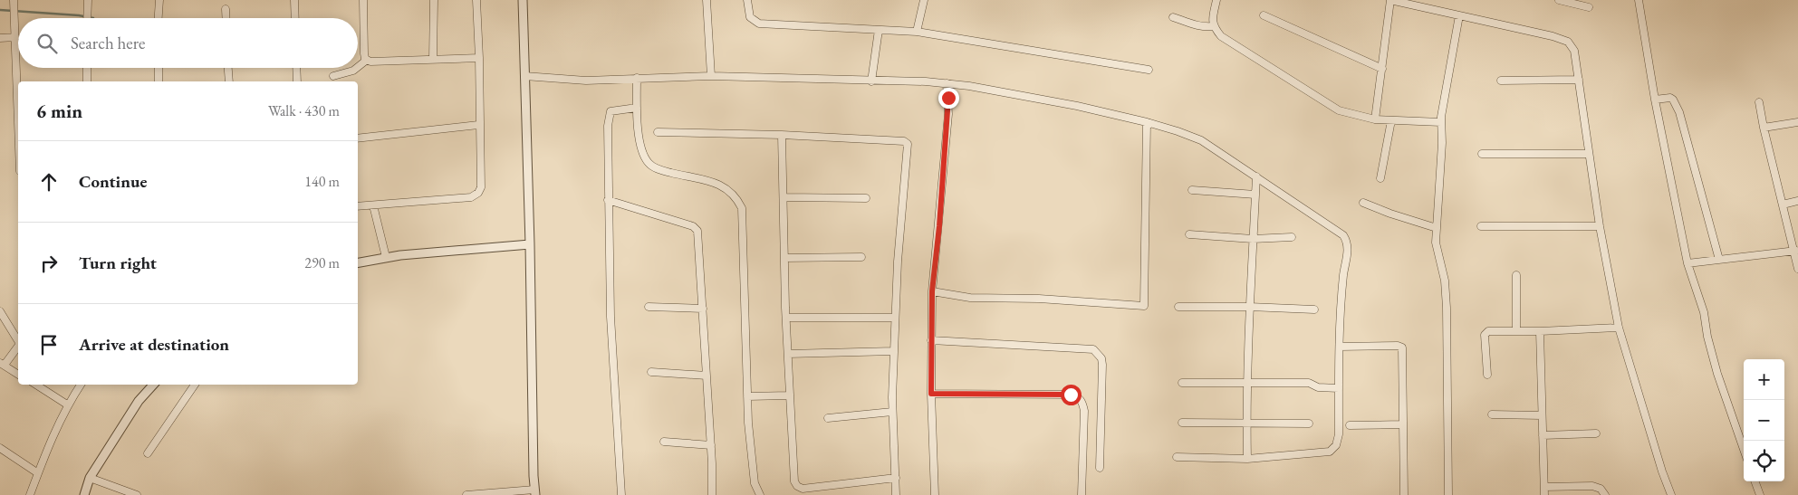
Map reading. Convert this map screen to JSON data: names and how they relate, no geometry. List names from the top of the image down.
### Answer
{
  "page": {
    "search": "Search here",
    "heading": ["6 min", "Walk · 430 m"],
    "list": [
      ["Continue", "140 m"],
      ["Turn right", "290 m"],
      "Arrive at destination"
    ],
    "map_buttons": ["+", "−"]
  }
}
